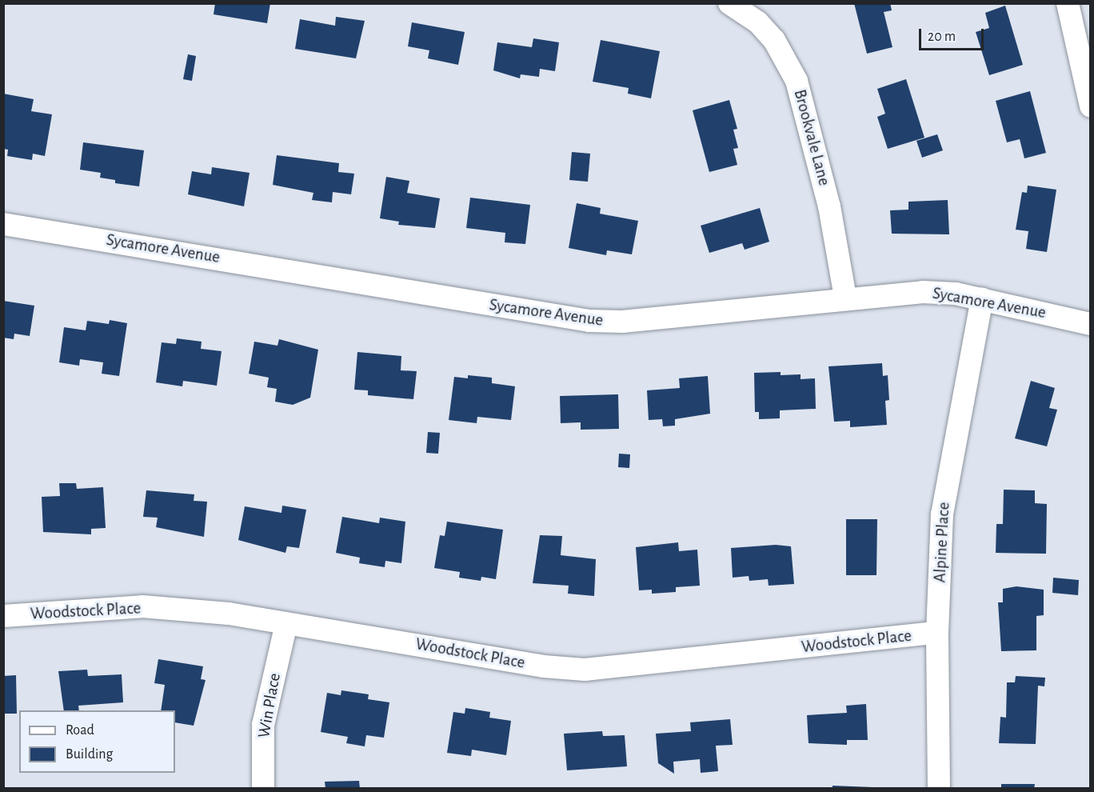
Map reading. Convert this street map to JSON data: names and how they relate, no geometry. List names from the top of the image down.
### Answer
{
  "streets": {
    "street": [
      "Brookvale Lane",
      "Sycamore Avenue",
      "Alpine Place",
      "Woodstock Place",
      "Win Place"
    ]
  },
  "crossings": [
    ["Brookvale Lane", "Sycamore Avenue"],
    ["Sycamore Avenue", "Alpine Place"],
    ["Alpine Place", "Woodstock Place"],
    ["Woodstock Place", "Win Place"]
  ],
  "legend": ["Road", "Building"],
  "scale_bar": "20 m"
}
